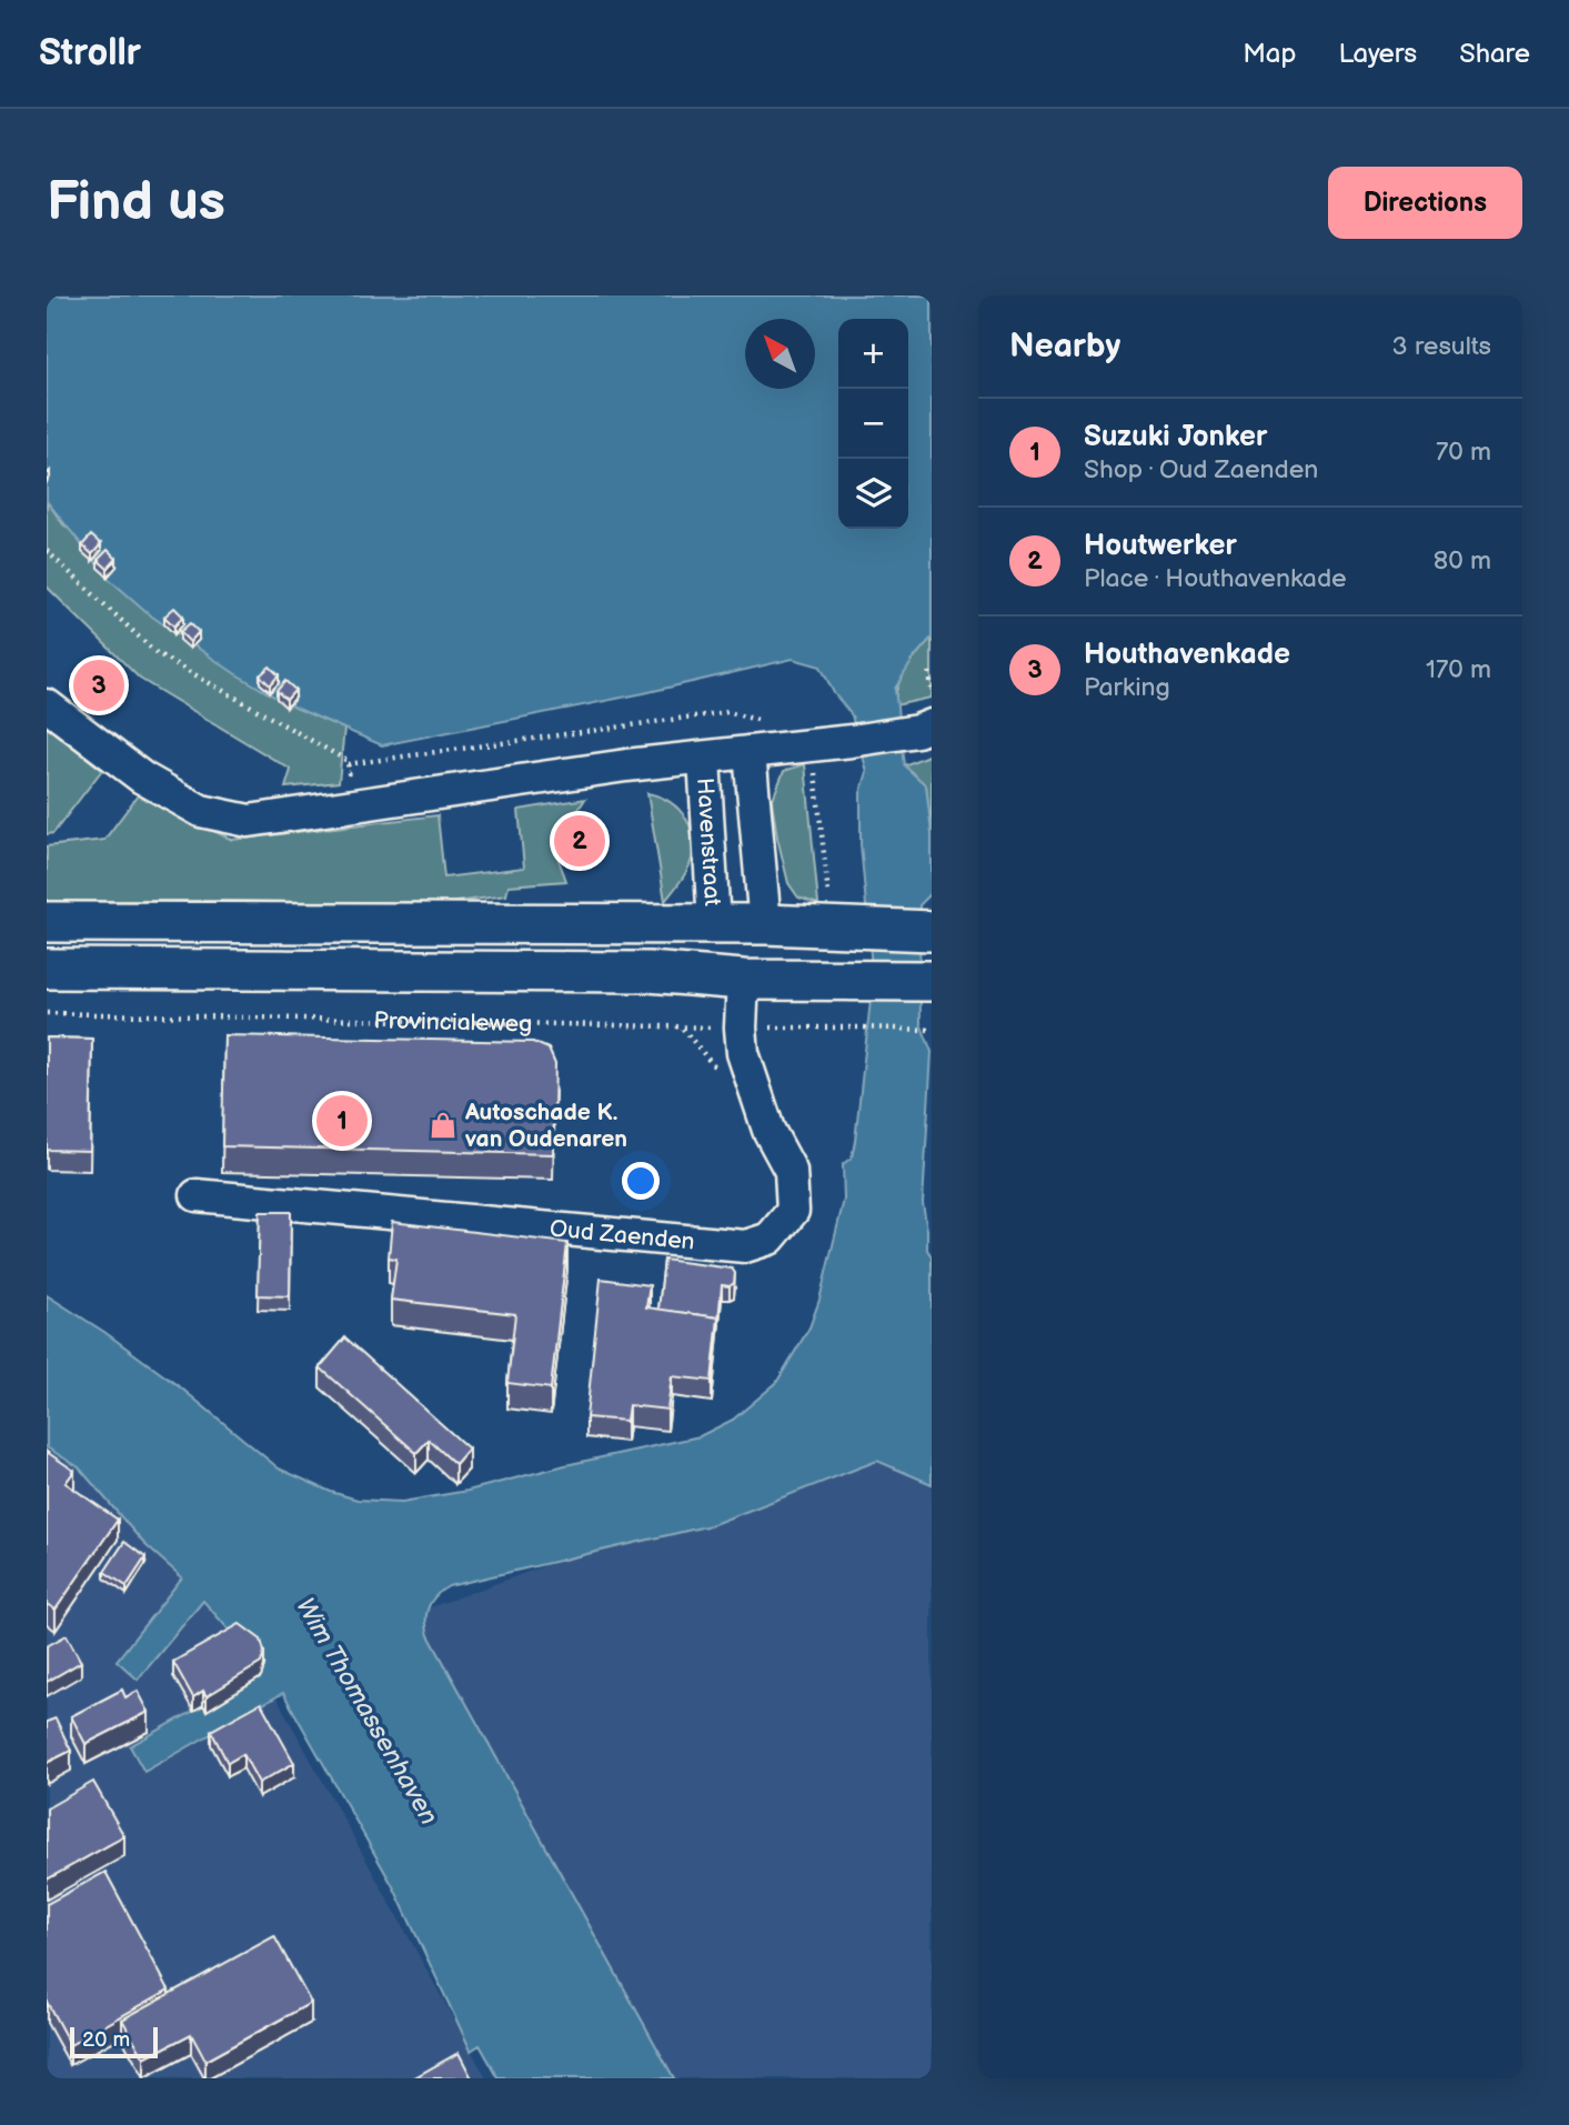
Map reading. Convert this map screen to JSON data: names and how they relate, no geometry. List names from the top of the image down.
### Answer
{
  "streets": {
    "street": ["Havenstraat", "Oud Zaenden"],
    "path": ["Provincialeweg"]
  },
  "crossings": [
    ["Provincialeweg", "Oud Zaenden"]
  ],
  "water": ["Wim Thomassenhaven"],
  "places": {
    "shop": ["Autoschade K. van Oudenaren"]
  },
  "scale_bar": "20 m",
  "north": "top left",
  "page": {
    "header": "Strollr",
    "nav": ["Map", "Layers", "Share"],
    "buttons": "Directions",
    "title": "Find us",
    "heading": ["Nearby", "3 results"],
    "map_buttons": ["+", "−"],
    "list": [
      {
        "mark": "1",
        "name": "Suzuki Jonker",
        "note": "Shop · Oud Zaenden",
        "value": "70 m"
      },
      {
        "mark": "2",
        "name": "Houtwerker",
        "note": "Place · Houthavenkade",
        "value": "80 m"
      },
      {
        "mark": "3",
        "name": "Houthavenkade",
        "note": "Parking",
        "value": "170 m"
      }
    ],
    "pins": ["3", "2", "1"],
    "scale": "20 m"
  }
}
